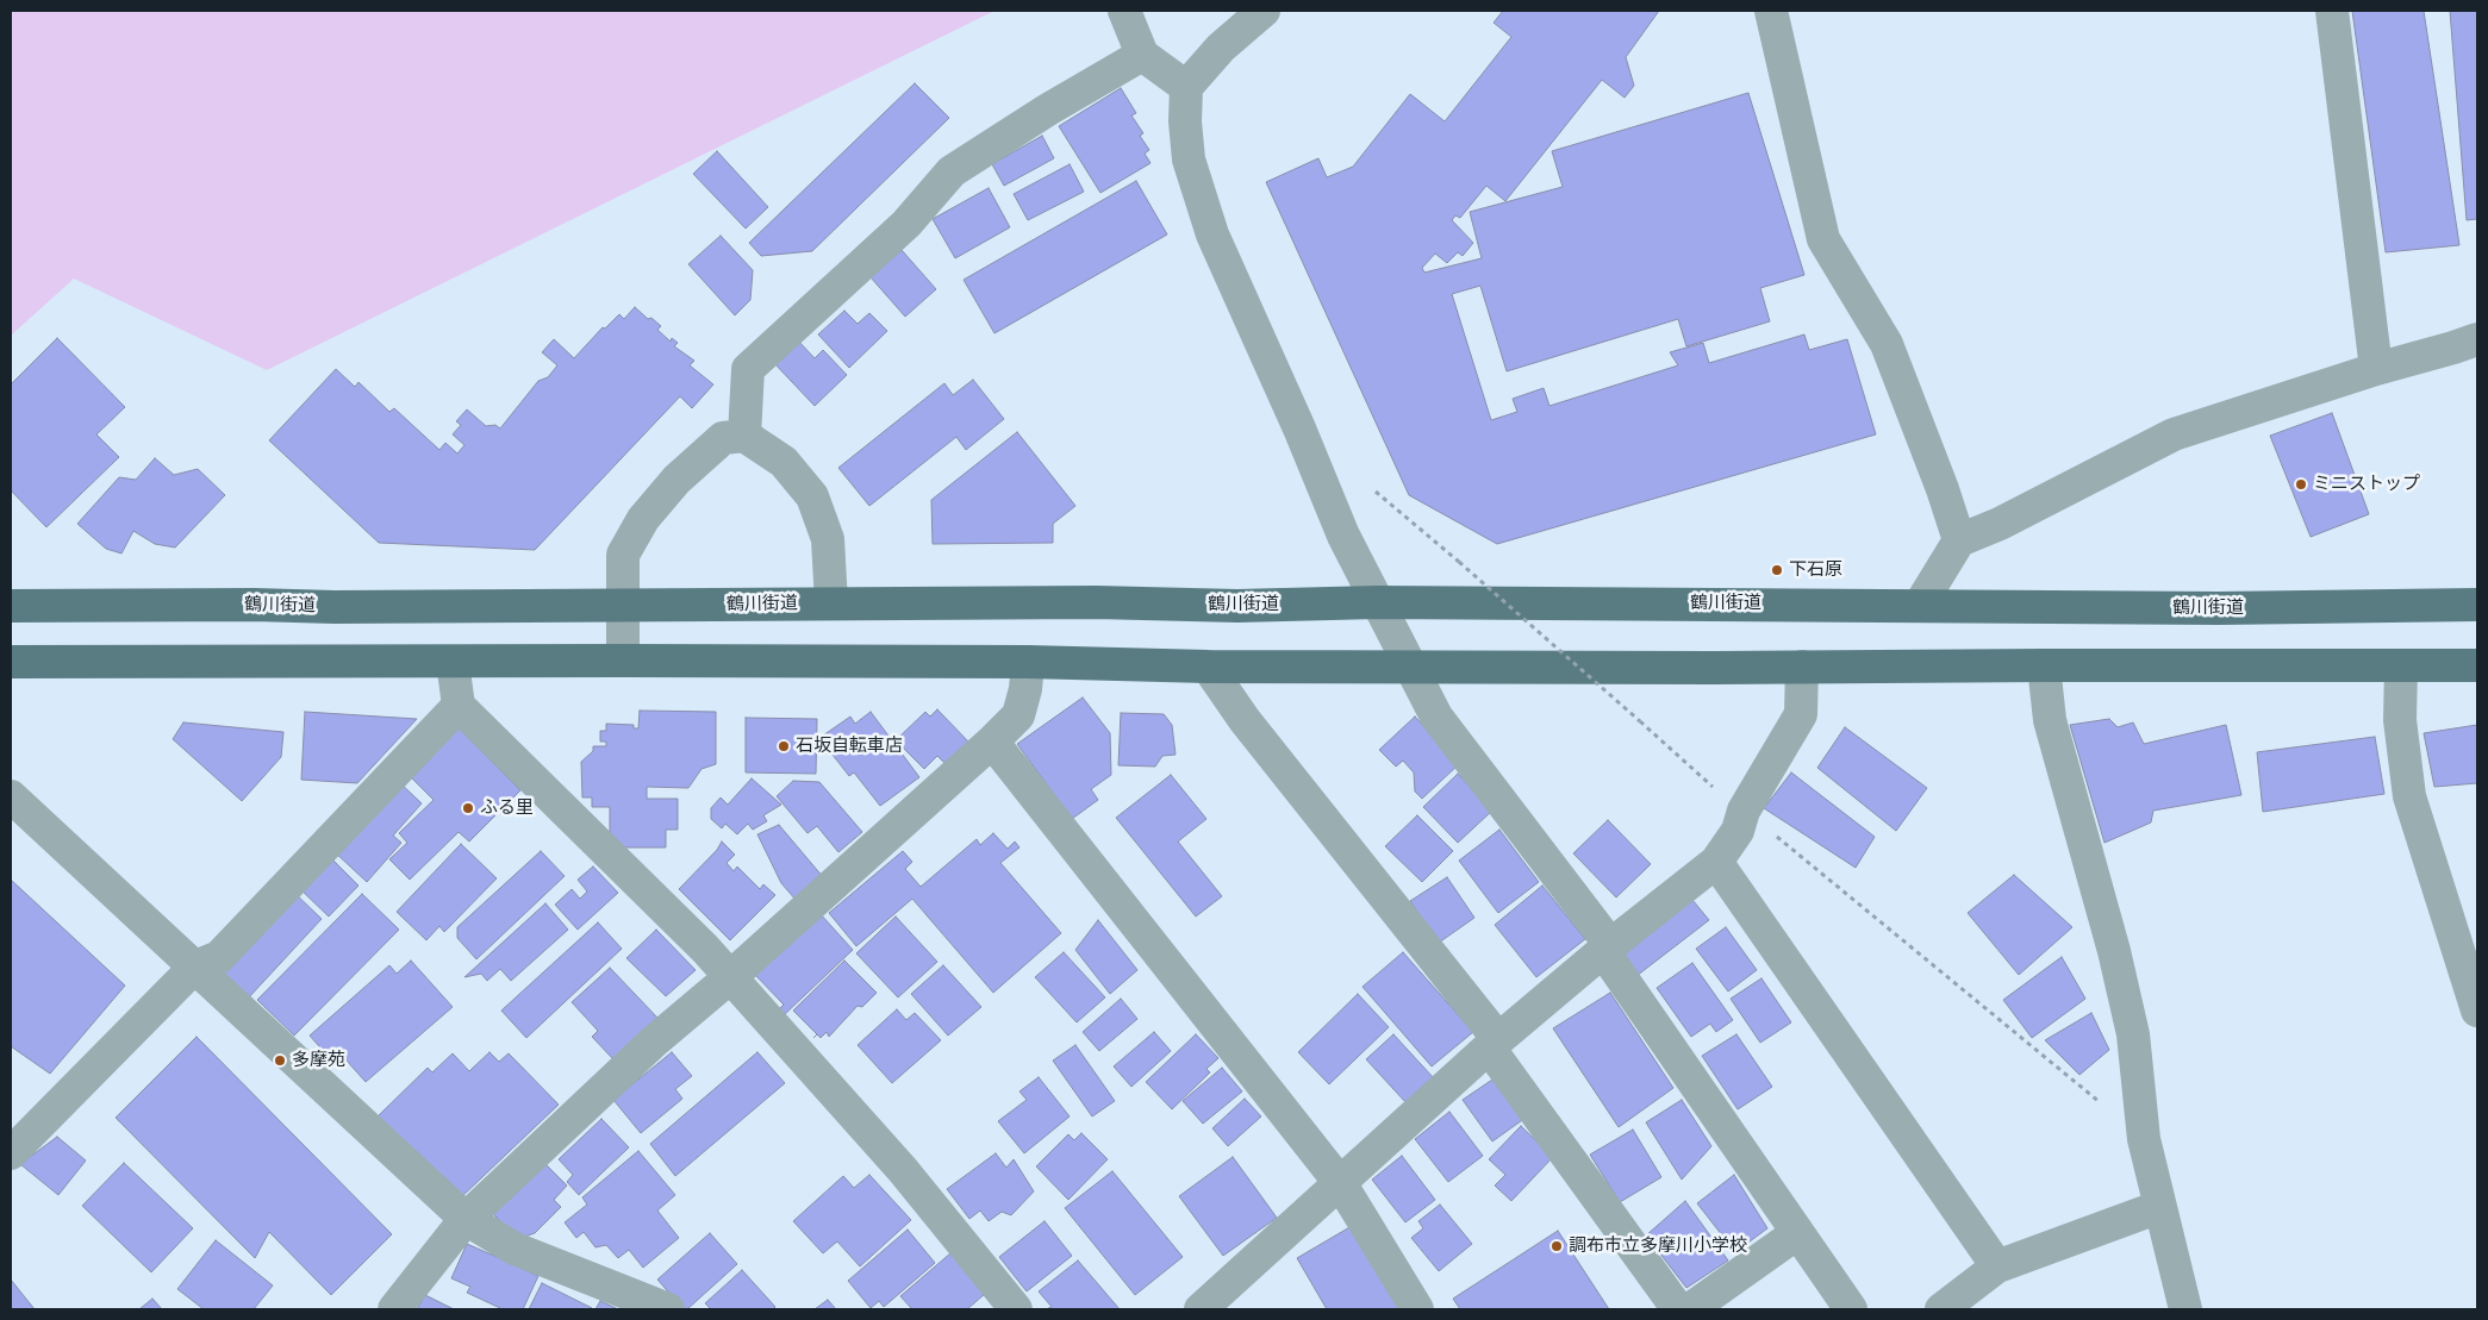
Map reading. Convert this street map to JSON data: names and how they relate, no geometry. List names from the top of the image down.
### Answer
{
  "streets": {
    "main road": ["鶴川街道"]
  },
  "places": [
    "ミニストップ",
    "下石原",
    "石坂自転車店",
    "ふる里",
    "多摩苑",
    "調布市立多摩川小学校"
  ]
}
